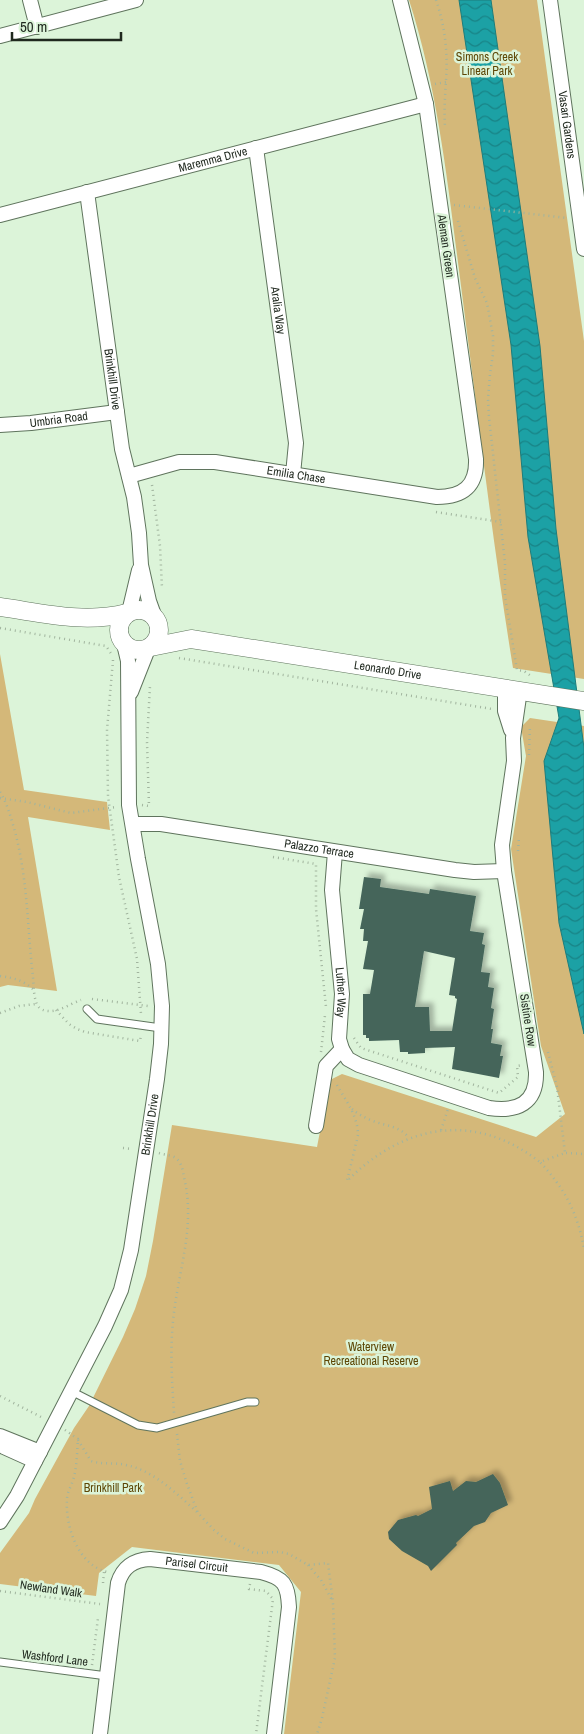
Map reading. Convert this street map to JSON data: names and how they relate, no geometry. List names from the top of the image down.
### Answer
{
  "streets": {
    "street": [
      "Vasari Gardens",
      "Maremma Drive",
      "Aleman Green",
      "Aralia Way",
      "Brinkhill Drive",
      "Umbria Road",
      "Emilia Chase",
      "Leonardo Drive",
      "Palazzo Terrace",
      "Luther Way",
      "Sistine Row",
      "Parisel Circuit"
    ],
    "lane": ["Washford Lane"],
    "path": ["Newland Walk"]
  },
  "crossings": [
    ["Maremma Drive", "Aleman Green"],
    ["Maremma Drive", "Aralia Way"],
    ["Maremma Drive", "Brinkhill Drive"],
    ["Aleman Green", "Emilia Chase"],
    ["Aralia Way", "Emilia Chase"],
    ["Brinkhill Drive", "Umbria Road"],
    ["Brinkhill Drive", "Emilia Chase"],
    ["Brinkhill Drive", "Leonardo Drive"],
    ["Brinkhill Drive", "Palazzo Terrace"],
    ["Leonardo Drive", "Sistine Row"],
    ["Palazzo Terrace", "Luther Way"],
    ["Palazzo Terrace", "Sistine Row"],
    ["Luther Way", "Sistine Row"]
  ],
  "parks": ["Simons Creek Linear Park", "Waterview Recreational Reserve", "Brinkhill Park"],
  "scale_bar": "50 m"
}
